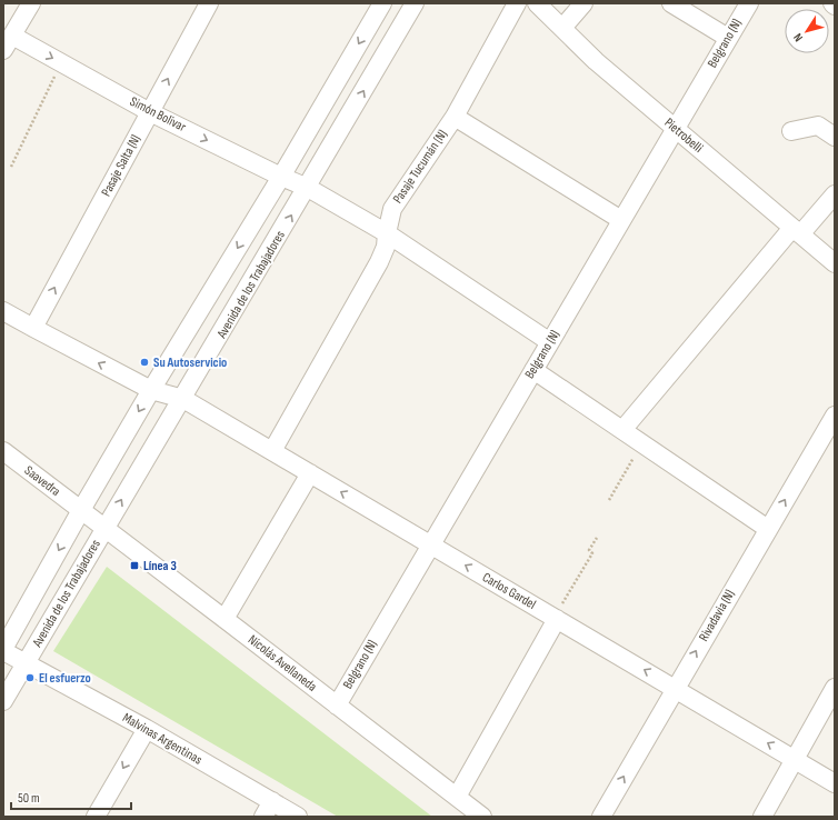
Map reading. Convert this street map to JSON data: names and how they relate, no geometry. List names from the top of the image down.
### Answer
{
  "streets": {
    "street": [
      "Belgrano (N)",
      "Simón Bolivar",
      "Pietrobelli",
      "Pasaje Salta (N)",
      "Pasaje Tucumán (N)",
      "Avenida de los Trabajadores",
      "Saavedra",
      "Carlos Gardel",
      "Rivadavia (N)",
      "Nicolás Avellaneda",
      "Malvinas Argentinas"
    ]
  },
  "crossings": [
    ["Belgrano (N)", "Simón Bolivar"],
    ["Belgrano (N)", "Pietrobelli"],
    ["Belgrano (N)", "Carlos Gardel"],
    ["Belgrano (N)", "Nicolás Avellaneda"],
    ["Simón Bolivar", "Pasaje Salta (N)"],
    ["Simón Bolivar", "Pasaje Tucumán (N)"],
    ["Simón Bolivar", "Avenida de los Trabajadores"],
    ["Pasaje Salta (N)", "Carlos Gardel"],
    ["Pasaje Tucumán (N)", "Carlos Gardel"],
    ["Avenida de los Trabajadores", "Saavedra"],
    ["Avenida de los Trabajadores", "Carlos Gardel"],
    ["Avenida de los Trabajadores", "Nicolás Avellaneda"],
    ["Avenida de los Trabajadores", "Malvinas Argentinas"],
    ["Saavedra", "Nicolás Avellaneda"],
    ["Carlos Gardel", "Rivadavia (N)"]
  ],
  "one_way": ["Pasaje Salta (N)", "Carlos Gardel"],
  "places": {
    "other": ["Su Autoservicio", "El esfuerzo"],
    "transit": ["Línea 3"]
  },
  "scale_bar": "50 m",
  "north": "bottom left"
}
